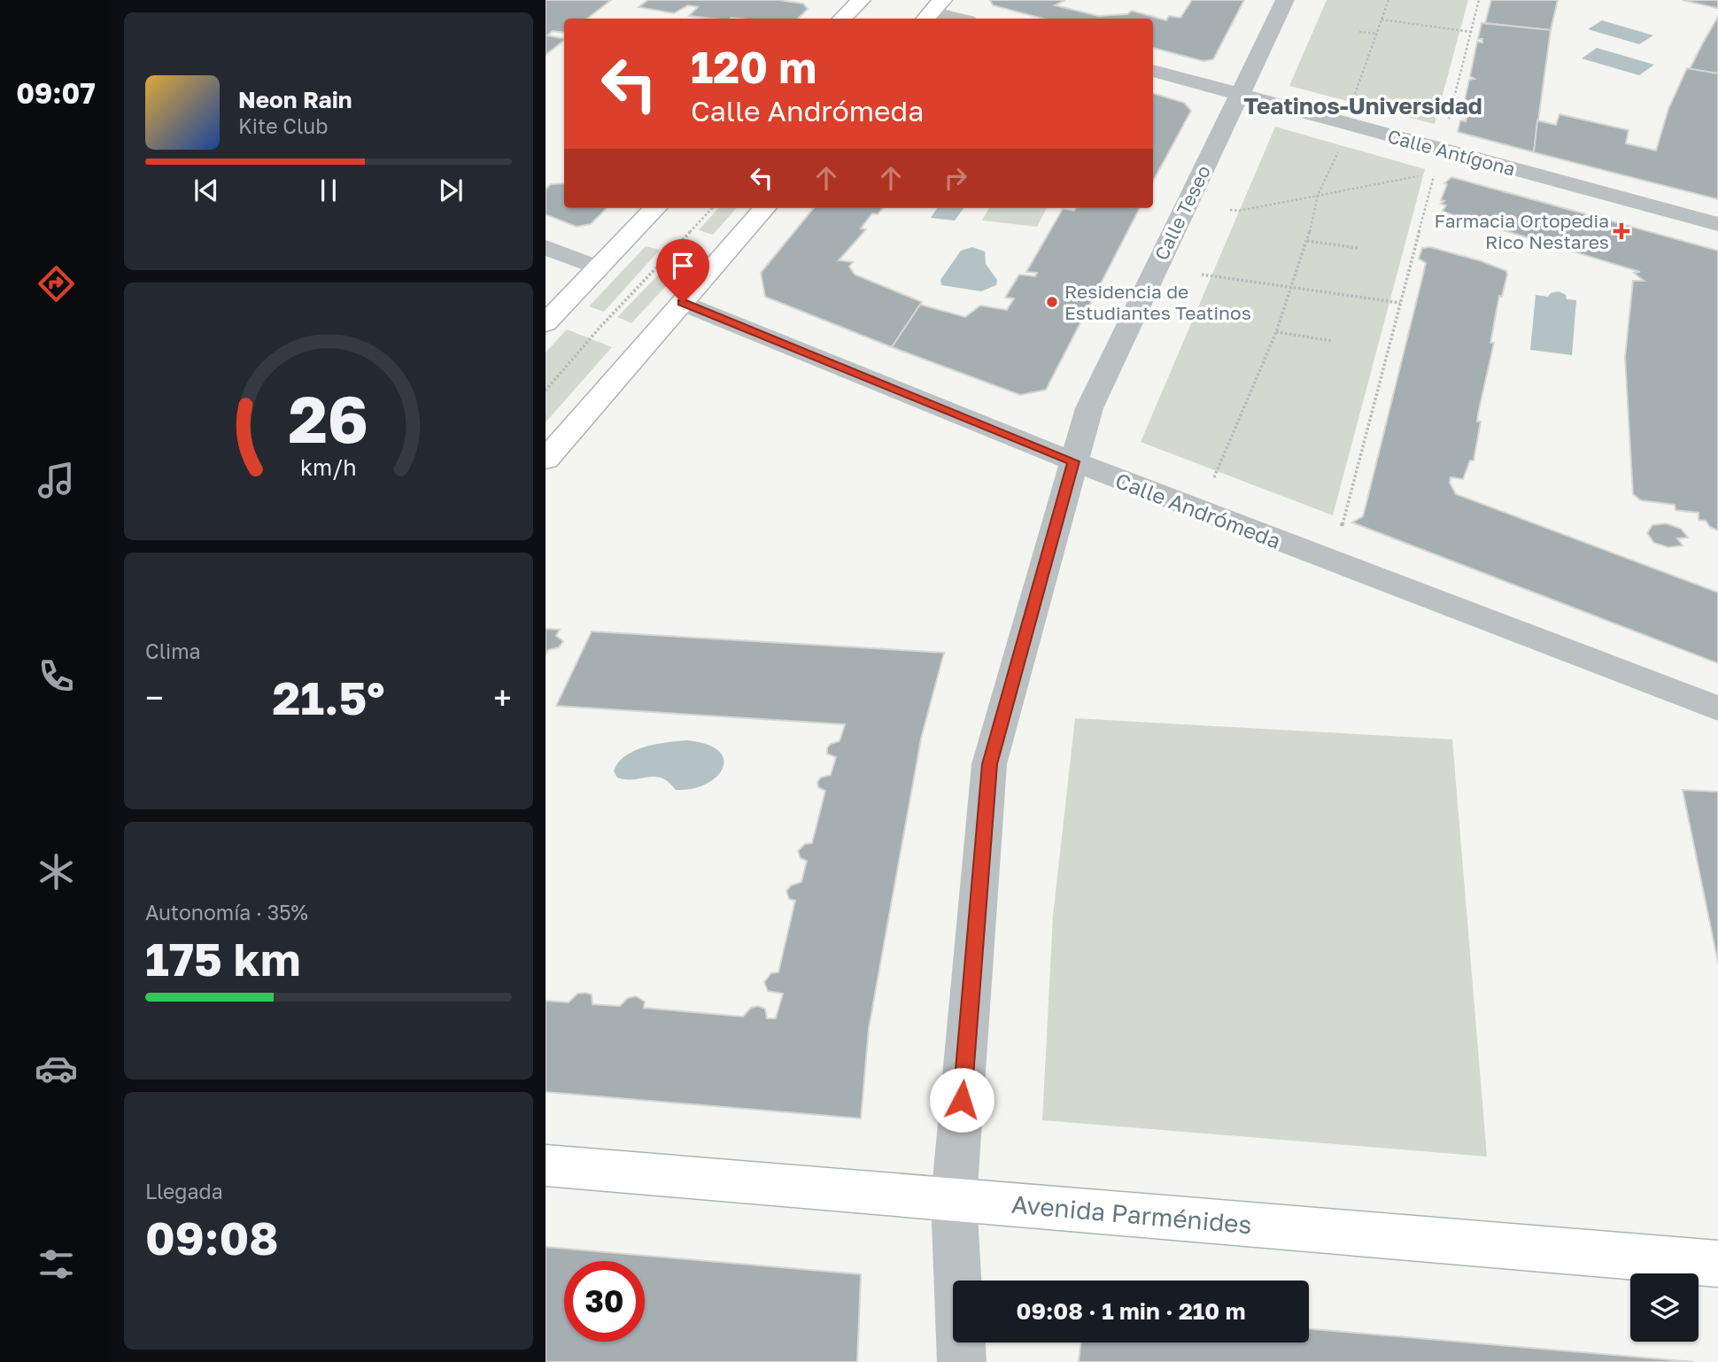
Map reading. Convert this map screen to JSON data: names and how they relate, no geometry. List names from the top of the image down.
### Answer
{
  "streets": {
    "main road": ["Avenida Parménides"],
    "street": ["Calle Antígona", "Calle Teseo", "Calle Andrómeda"]
  },
  "crossings": [
    ["Calle Antígona", "Calle Teseo"],
    ["Calle Teseo", "Calle Andrómeda"],
    ["Calle Teseo", "Avenida Parménides"]
  ],
  "districts": ["Teatinos-Universidad"],
  "places": {
    "health": ["Farmacia Ortopedia Rico Nestares"],
    "other": ["Residencia de Estudiantes Teatinos"]
  },
  "page": {
    "tabs": "09:07",
    "turn": ["120 m", "Calle Andrómeda"],
    "song": ["Neon Rain", "Kite Club"],
    "tile": [
      "Clima",
      ["Autonomía · 35%", "175 km"],
      ["Llegada", "09:08"]
    ],
    "heat": ["−", "21.5°", "+"],
    "limit": "30",
    "trip": "09:08 · 1 min · 210 m",
    "gauge": ["26", "km/h"]
  }
}
